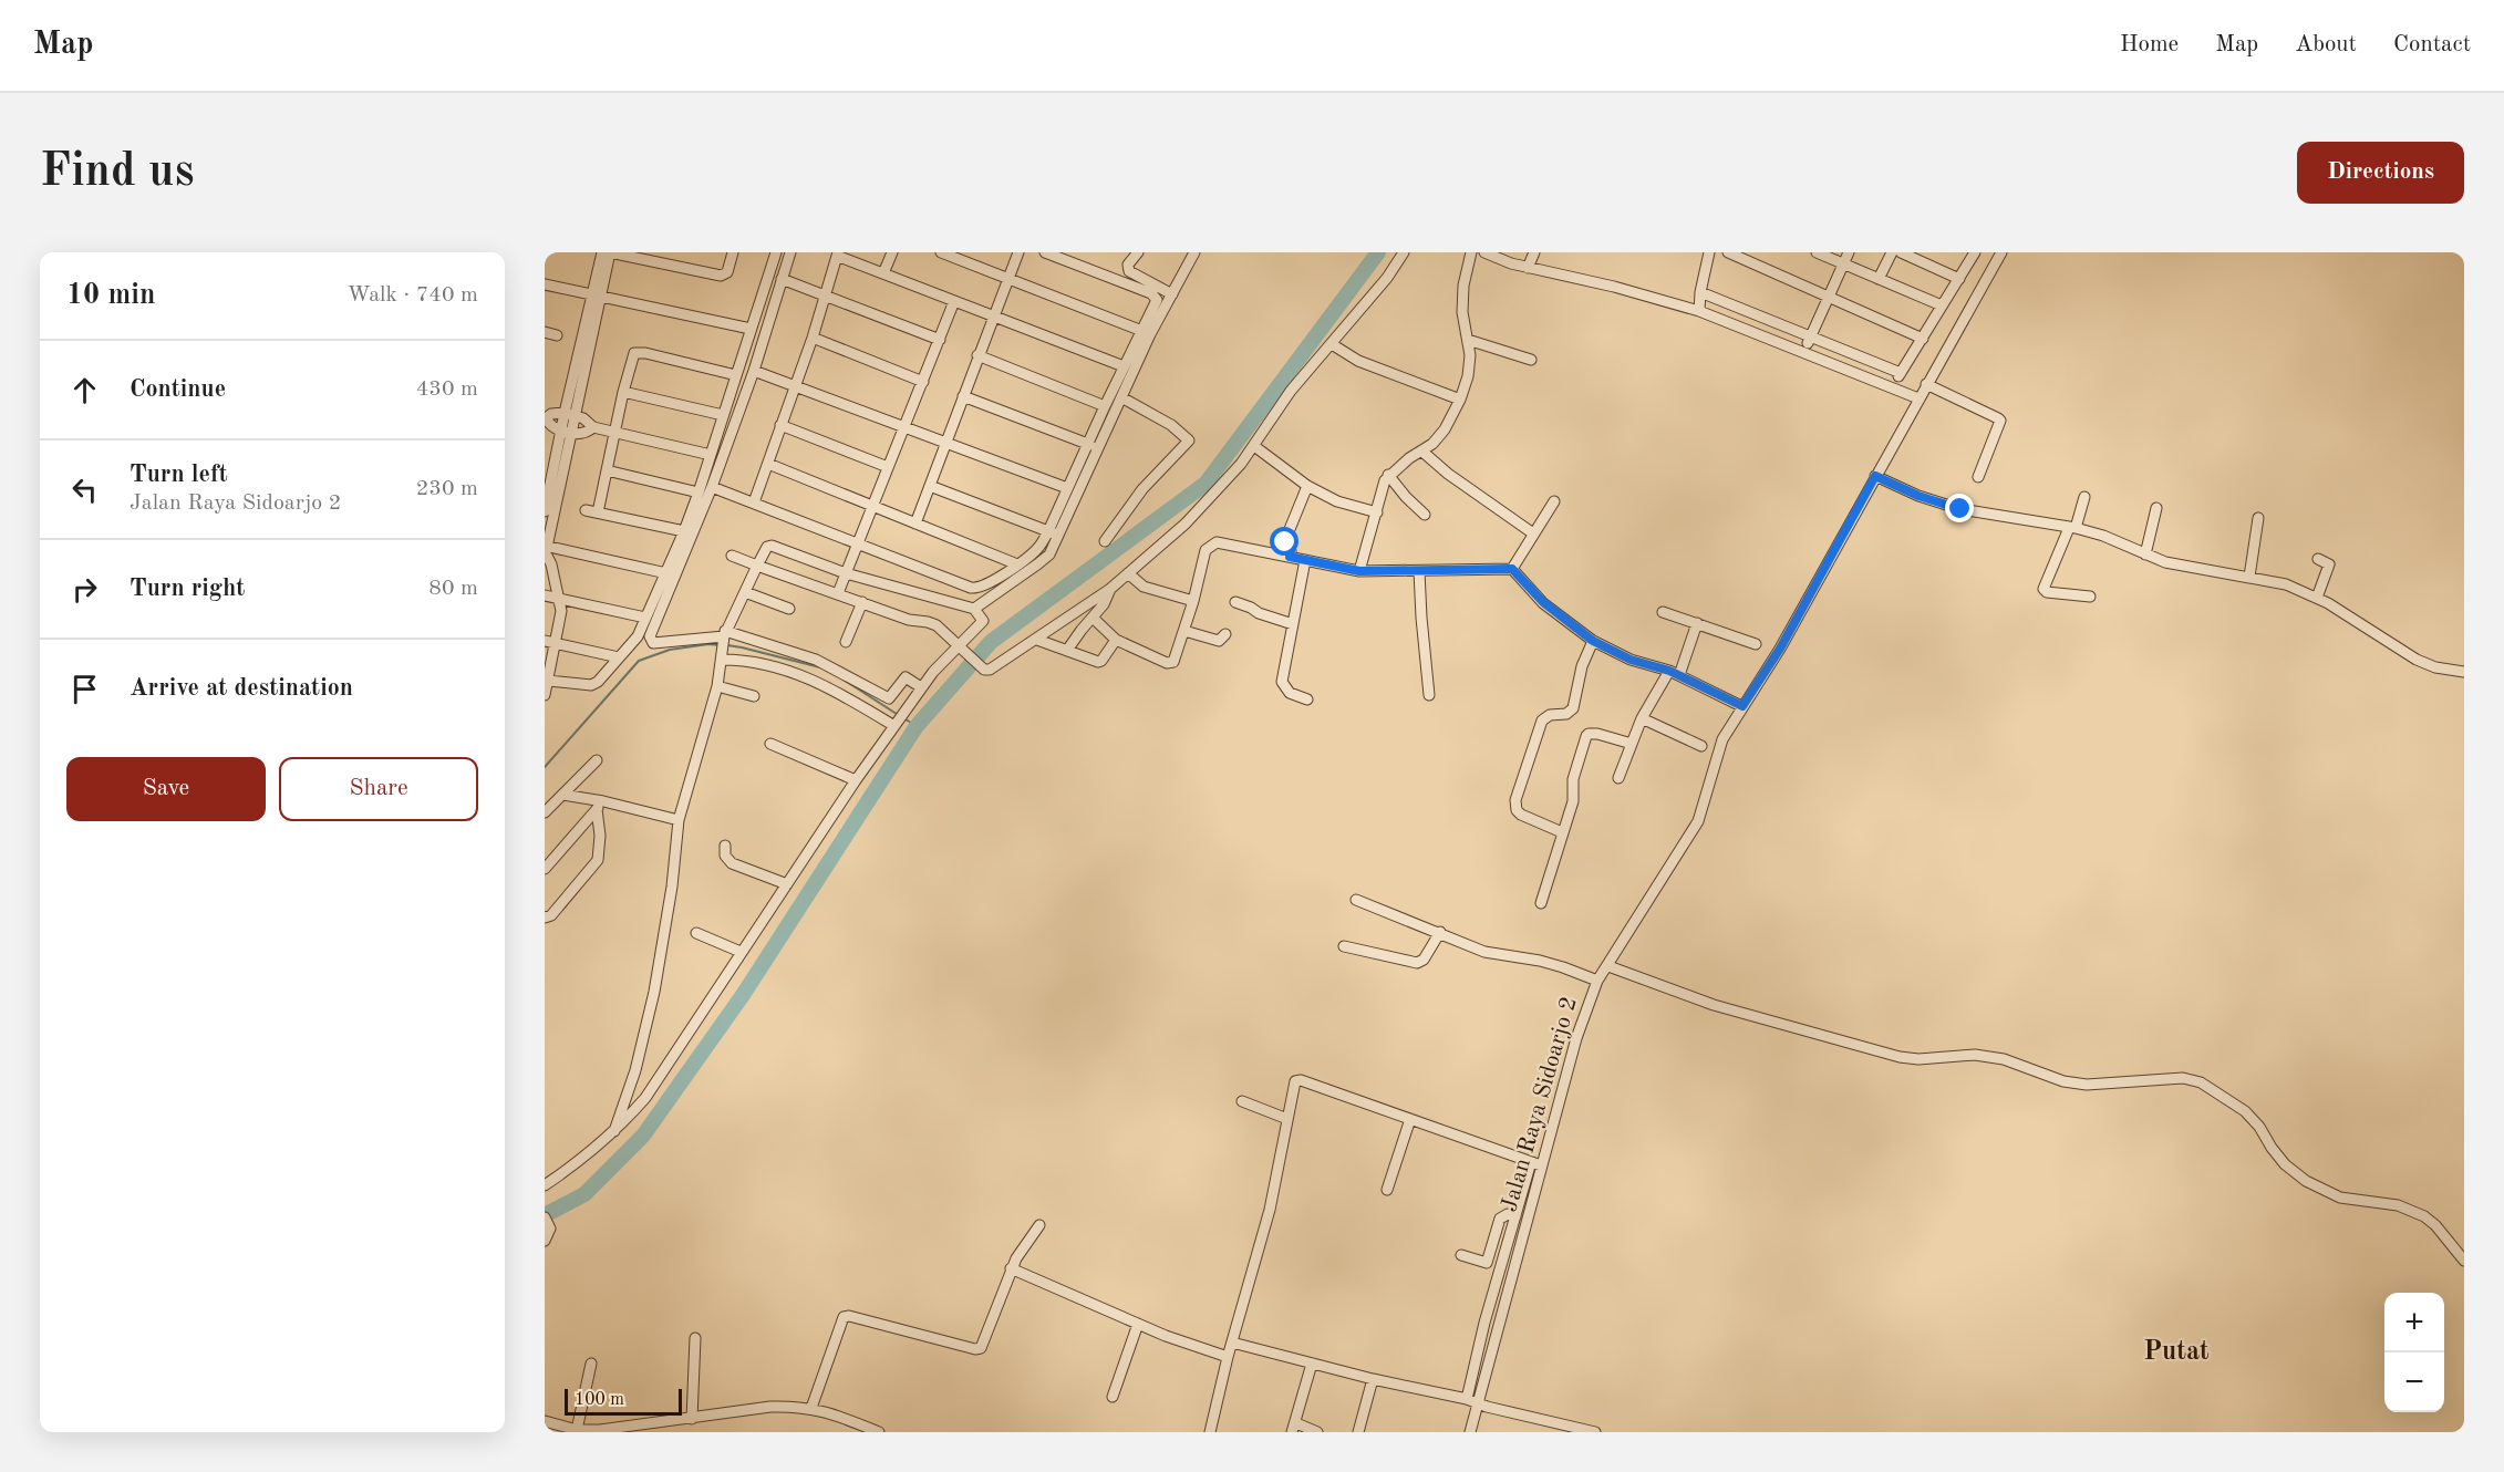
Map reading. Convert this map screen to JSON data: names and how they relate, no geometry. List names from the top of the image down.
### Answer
{
  "streets": {
    "street": ["Jalan Raya Sidoarjo 2"]
  },
  "districts": ["Putat"],
  "scale_bar": "100 m",
  "page": {
    "header": "Map",
    "nav": [
      "Home",
      "Map",
      "About",
      "Contact"
    ],
    "buttons": [
      "Directions",
      ["Save", "Share"]
    ],
    "title": "Find us",
    "heading": ["10 min", "Walk · 740 m"],
    "list": [
      ["Continue", "430 m"],
      ["Turn left", "Jalan Raya Sidoarjo 2", "230 m"],
      ["Turn right", "80 m"],
      "Arrive at destination"
    ],
    "map_buttons": ["+", "−"],
    "scale": "100 m"
  }
}
